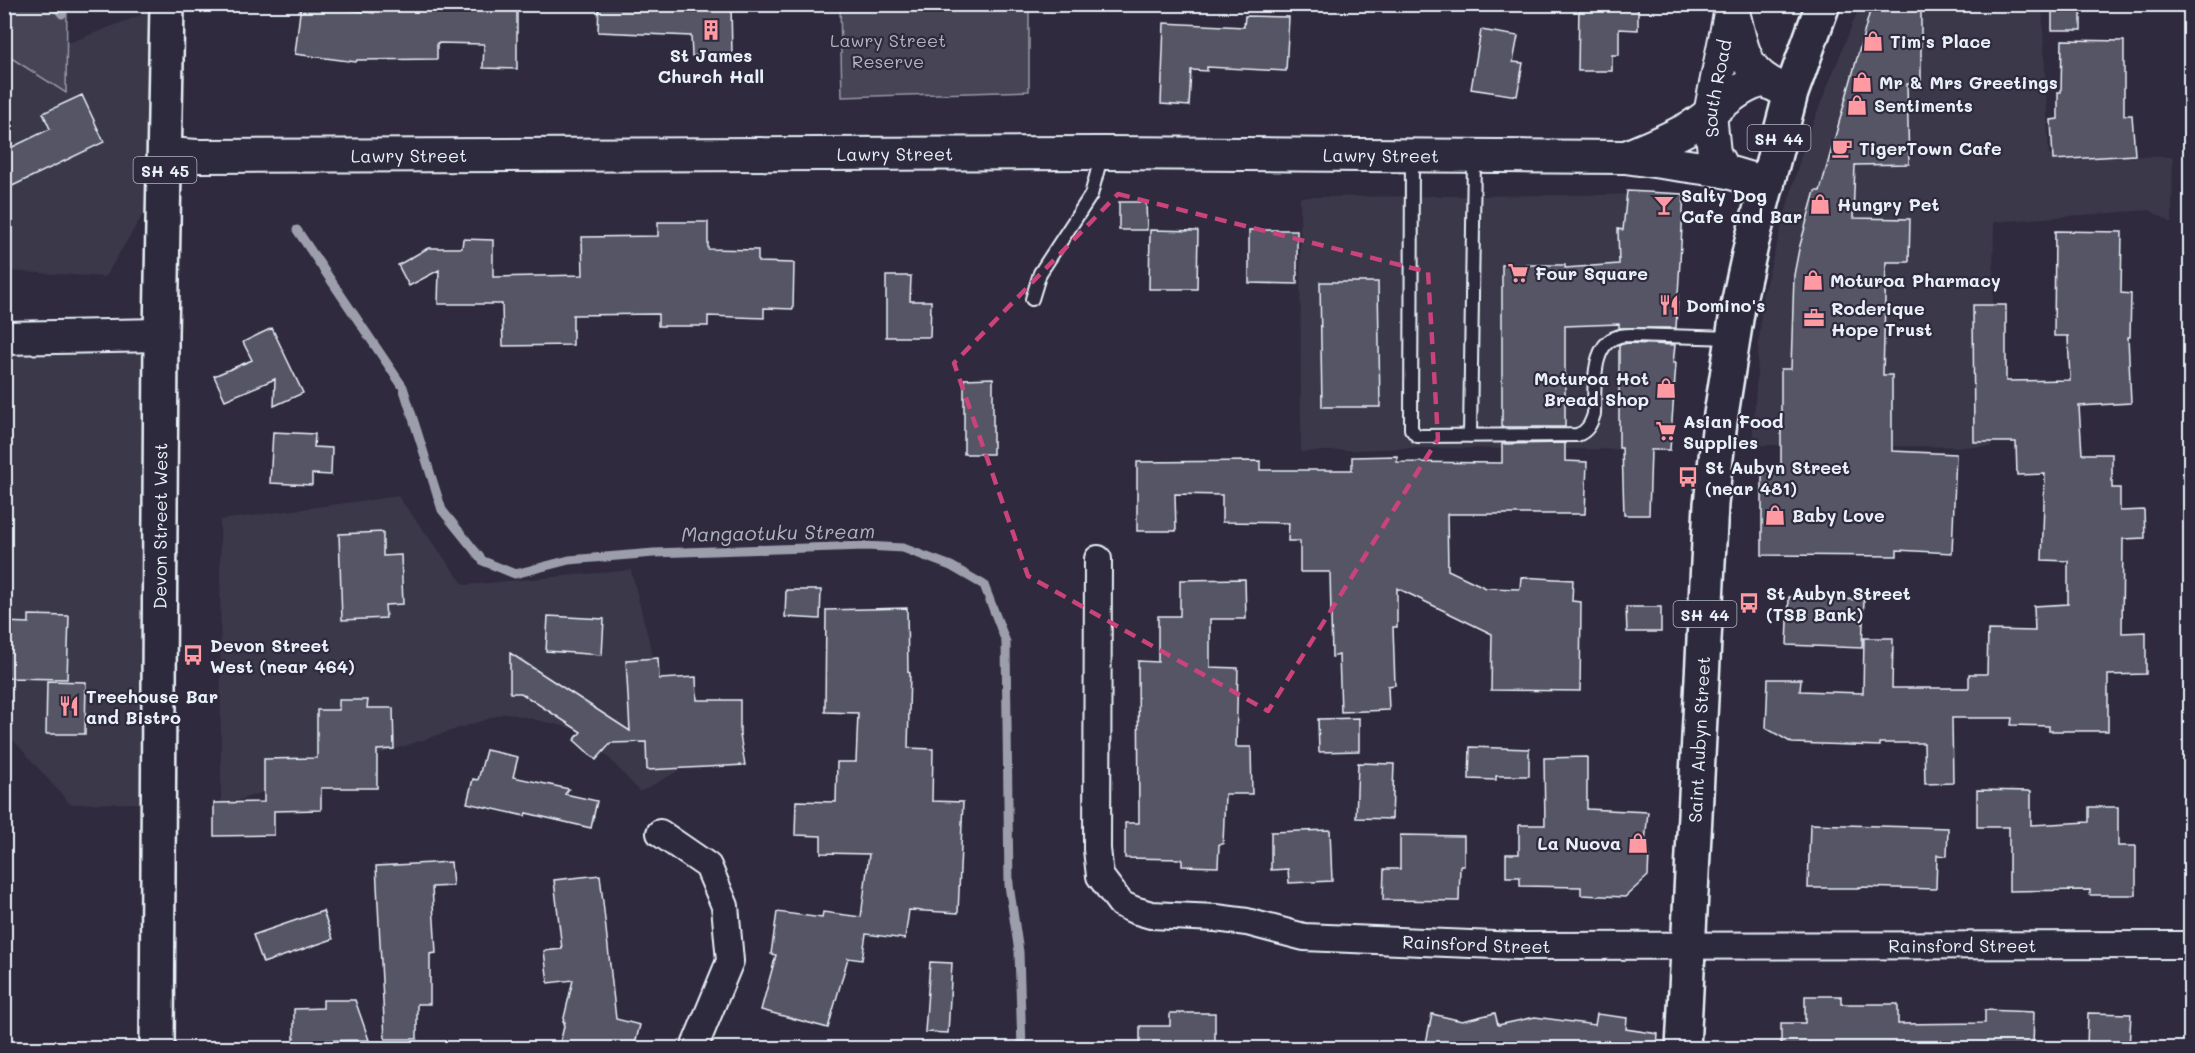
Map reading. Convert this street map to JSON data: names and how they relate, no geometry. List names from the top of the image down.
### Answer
{
  "streets": {
    "main road": [
      "SH 44",
      "SH 45",
      "Devon Street West",
      "Saint Aubyn Street"
    ],
    "street": ["South Road", "Lawry Street", "Rainsford Street"]
  },
  "crossings": [
    ["South Road", "SH 44"],
    ["South Road", "Lawry Street"],
    ["SH 44", "Lawry Street"],
    ["SH 44", "Saint Aubyn Street"],
    ["Lawry Street", "Devon Street West"],
    ["Lawry Street", "Saint Aubyn Street"],
    ["Saint Aubyn Street", "Rainsford Street"]
  ],
  "water": ["Mangaotuku Stream"],
  "parks": ["Lawry Street Reserve"],
  "places": {
    "building": ["St James Church Hall"],
    "shop": [
      "Tim's Place",
      "Mr & Mrs Greetings",
      "Sentiments",
      "Hungry Pet",
      "Moturoa Pharmacy",
      "Moturoa Hot Bread Shop",
      "Baby Love",
      "La Nuova"
    ],
    "cafe": ["TigerTown Cafe"],
    "bar": ["Salty Dog Cafe and Bar"],
    "supermarket": ["Four Square", "Asian Food Supplies"],
    "restaurant": ["Domino's", "Treehouse Bar and Bistro"],
    "office": ["Roderique Hope Trust"],
    "bus stop": ["St Aubyn Street (near 481)", "St Aubyn Street (TSB Bank)", "Devon Street West (near 464)"]
  }
}
